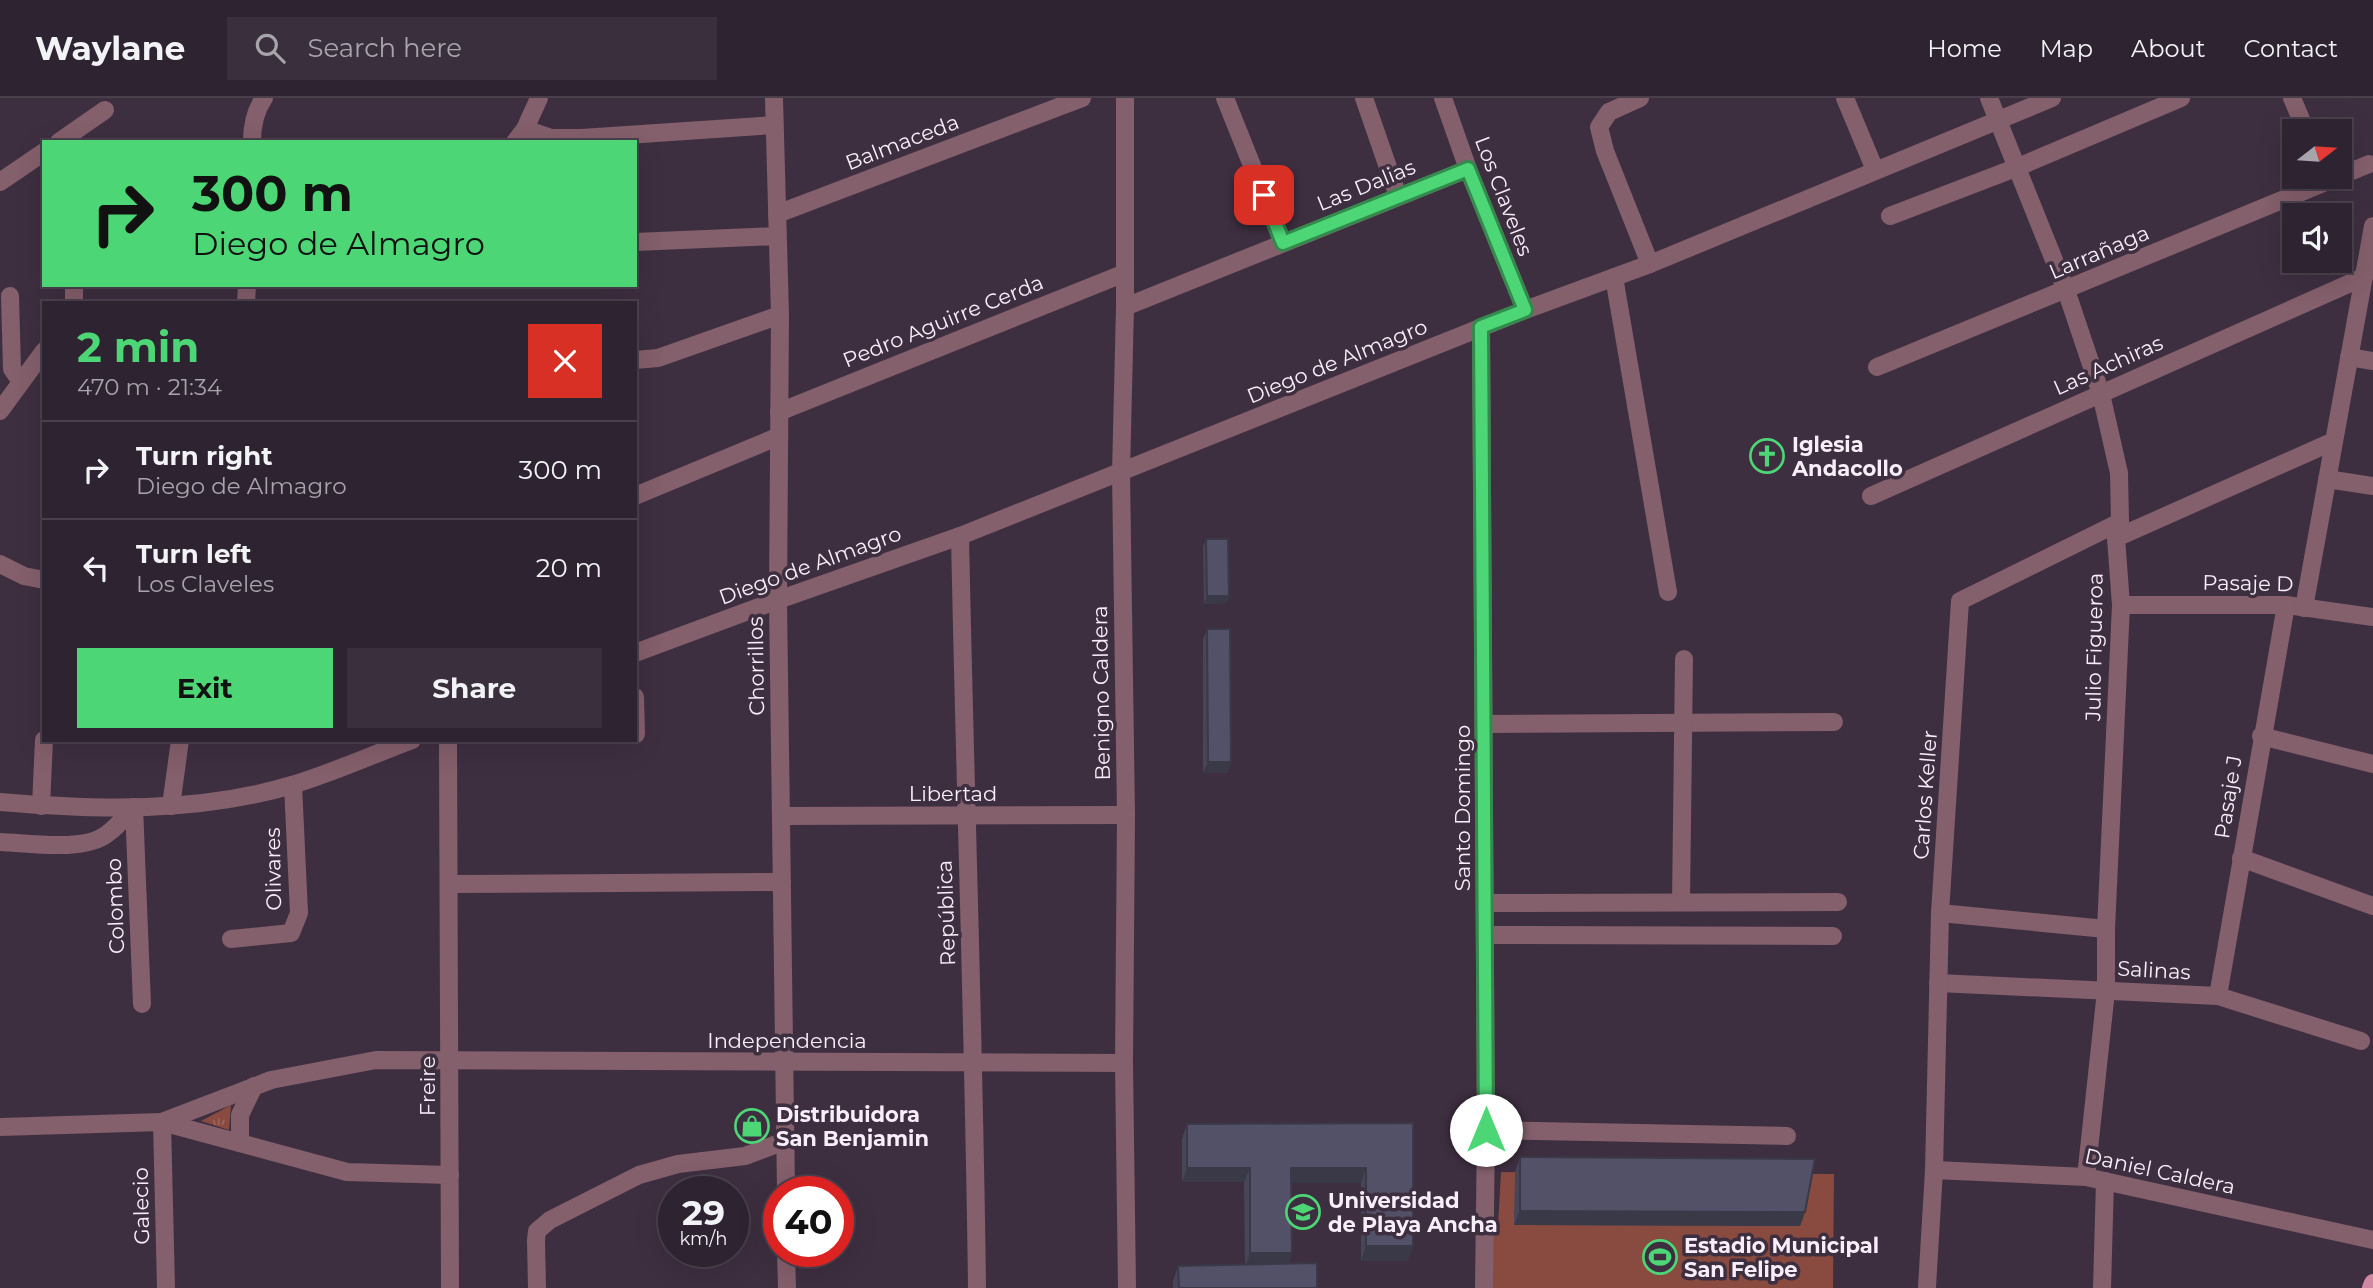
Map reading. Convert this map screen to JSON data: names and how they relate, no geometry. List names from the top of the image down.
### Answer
{
  "streets": {
    "street": [
      "Balmaceda",
      "Las Dalias",
      "Los Claveles",
      "Larrañaga",
      "Pedro Aguirre Cerda",
      "Diego de Almagro",
      "Las Achiras",
      "Pasaje D",
      "Julio Figueroa",
      "Chorrillos",
      "Benigno Caldera",
      "Libertad",
      "Carlos Keller",
      "Pasaje J",
      "Santo Domingo",
      "Olivares",
      "Colombo",
      "República",
      "Salinas",
      "Independencia",
      "Freire",
      "Daniel Caldera",
      "Galecio"
    ]
  },
  "crossings": [
    ["Balmaceda", "Chorrillos"],
    ["Las Dalias", "Los Claveles"],
    ["Las Dalias", "Benigno Caldera"],
    ["Los Claveles", "Diego de Almagro"],
    ["Larrañaga", "Julio Figueroa"],
    ["Pedro Aguirre Cerda", "Chorrillos"],
    ["Pedro Aguirre Cerda", "Benigno Caldera"],
    ["Diego de Almagro", "Julio Figueroa"],
    ["Diego de Almagro", "Chorrillos"],
    ["Diego de Almagro", "Benigno Caldera"],
    ["Diego de Almagro", "Santo Domingo"],
    ["Diego de Almagro", "República"],
    ["Las Achiras", "Julio Figueroa"],
    ["Pasaje D", "Julio Figueroa"],
    ["Pasaje D", "Pasaje J"],
    ["Julio Figueroa", "Carlos Keller"],
    ["Julio Figueroa", "Salinas"],
    ["Julio Figueroa", "Daniel Caldera"],
    ["Chorrillos", "Libertad"],
    ["Chorrillos", "Independencia"],
    ["Benigno Caldera", "Libertad"],
    ["Benigno Caldera", "Independencia"],
    ["Libertad", "República"],
    ["Carlos Keller", "Salinas"],
    ["Carlos Keller", "Daniel Caldera"],
    ["Pasaje J", "Salinas"],
    ["República", "Independencia"],
    ["Independencia", "Freire"],
    ["Independencia", "Galecio"]
  ],
  "places": {
    "church": ["Iglesia Andacollo"],
    "shop": ["Distribuidora San Benjamin"],
    "school or university": ["Universidad de Playa Ancha"],
    "sports": ["Estadio Municipal San Felipe"]
  },
  "north": "right",
  "page": {
    "header": "Waylane",
    "search": "Search here",
    "nav": [
      "Home",
      "Map",
      "About",
      "Contact"
    ],
    "turn": ["300 m", "Diego de Almagro"],
    "heading": ["2 min", "470 m · 21:34"],
    "list": [
      {
        "name": "Turn right",
        "note": "Diego de Almagro",
        "value": "300 m"
      },
      {
        "name": "Turn left",
        "note": "Los Claveles",
        "value": "20 m"
      }
    ],
    "buttons": ["Exit", "Share"],
    "speed": "29 km/h",
    "limit": "40"
  }
}
